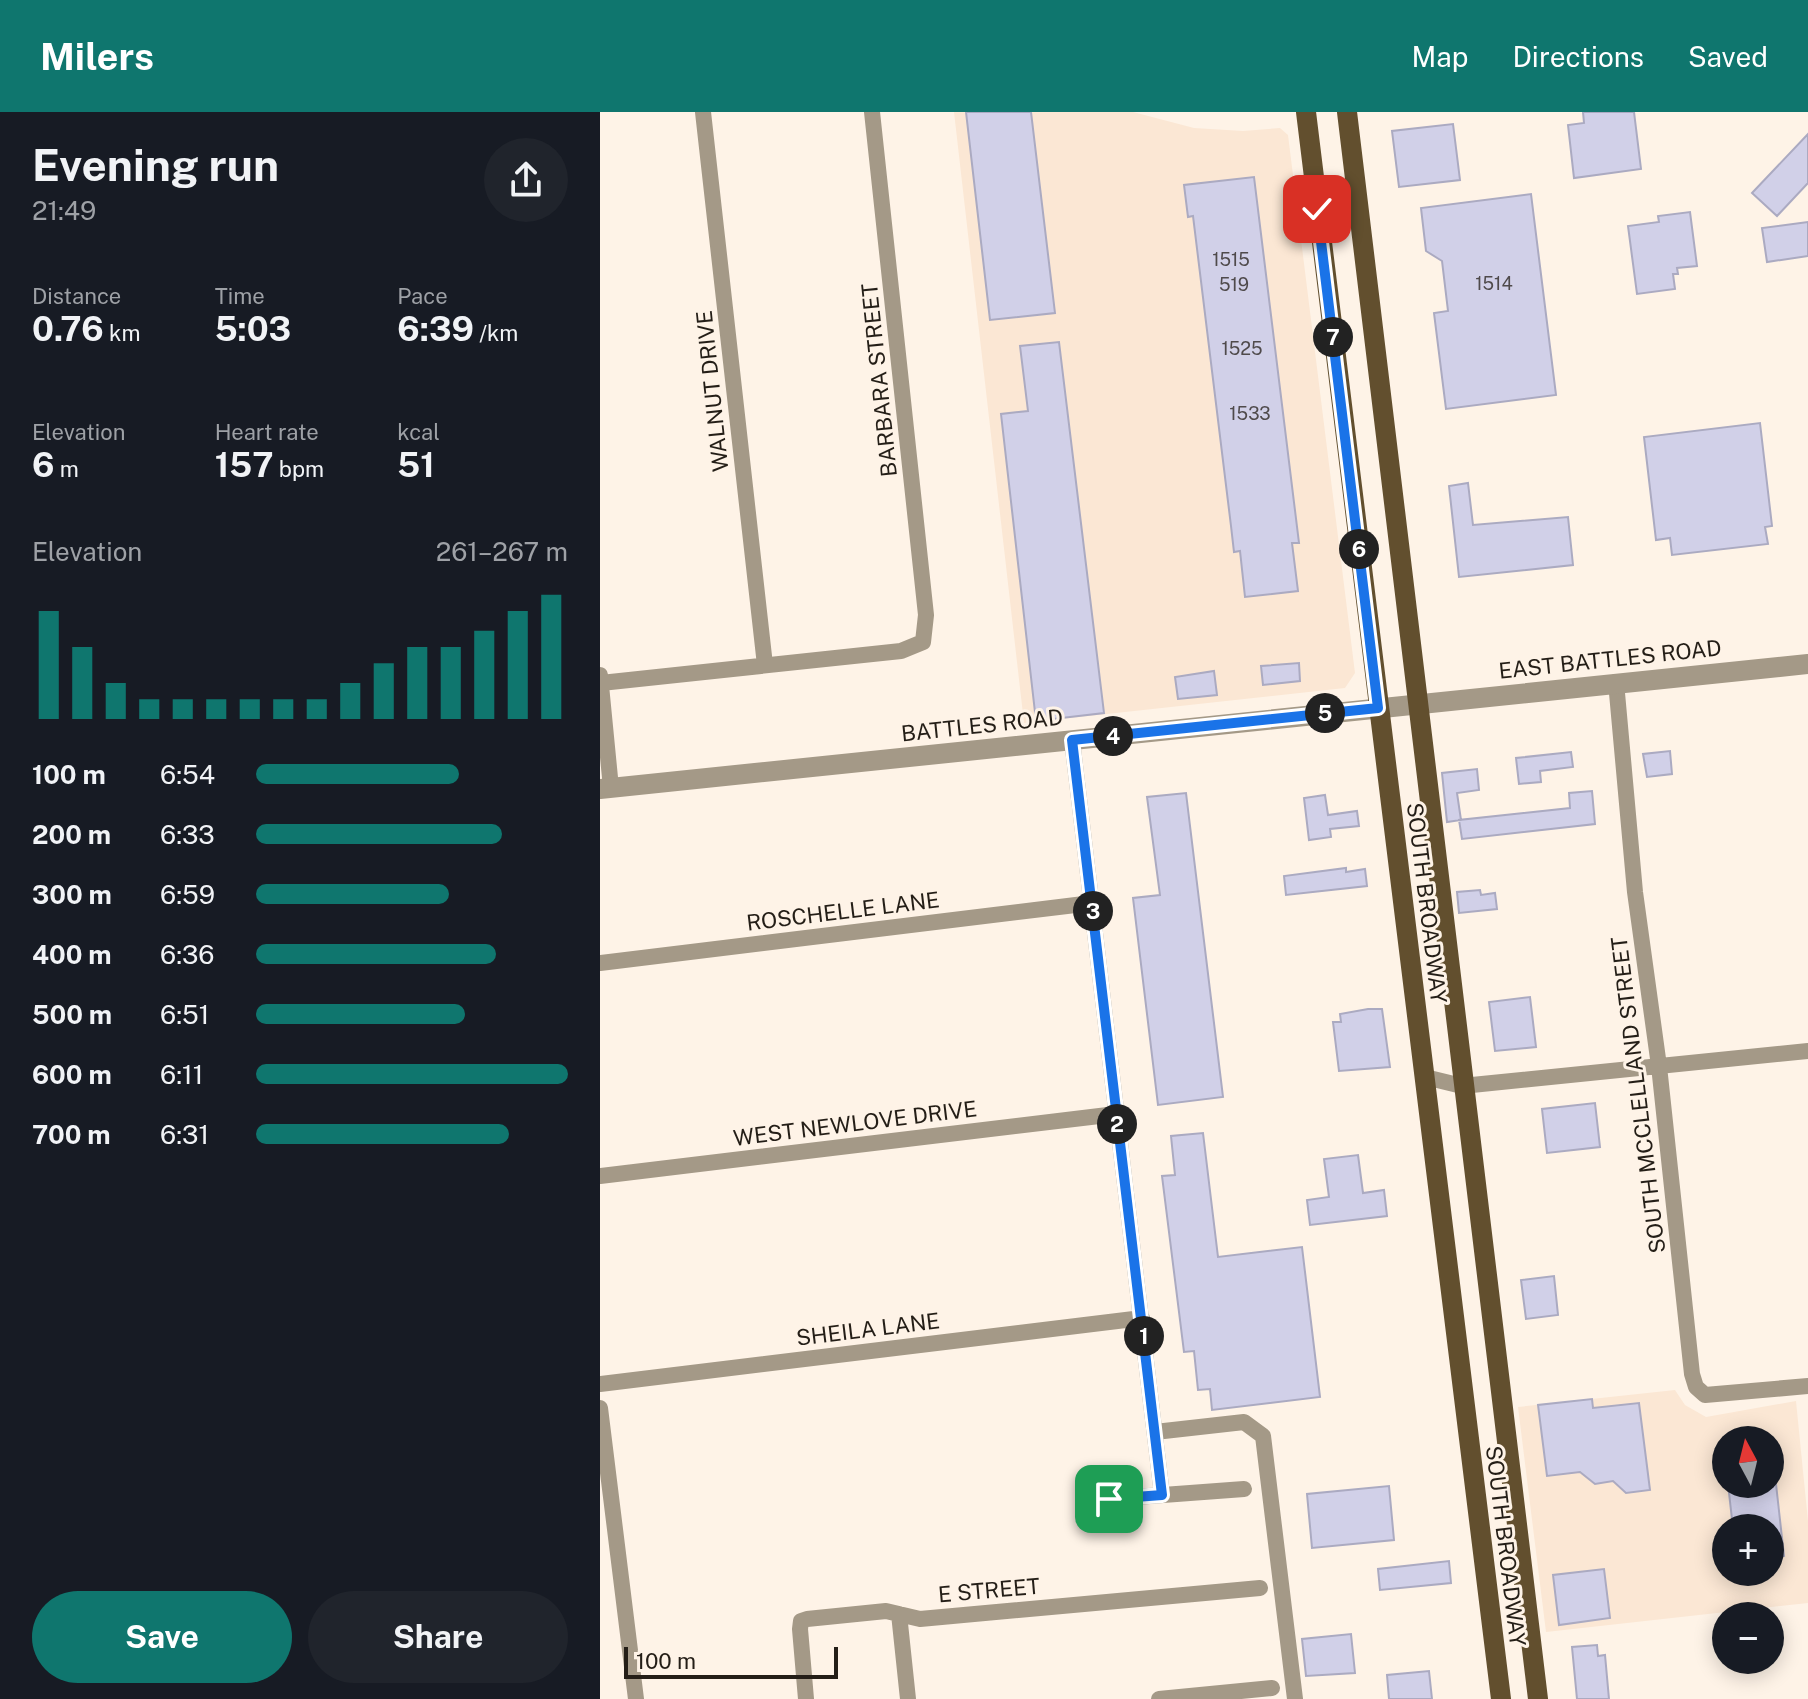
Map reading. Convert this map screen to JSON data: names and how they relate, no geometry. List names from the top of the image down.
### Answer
{
  "streets": {
    "main road": ["SOUTH BROADWAY"],
    "street": [
      "BARBARA STREET",
      "WALNUT DRIVE",
      "EAST BATTLES ROAD",
      "BATTLES ROAD",
      "ROSCHELLE LANE",
      "SOUTH MCCLELLAND STREET",
      "WEST NEWLOVE DRIVE",
      "SHEILA LANE",
      "E STREET"
    ]
  },
  "crossings": [
    ["BARBARA STREET", "WALNUT DRIVE"],
    ["EAST BATTLES ROAD", "BATTLES ROAD"],
    ["EAST BATTLES ROAD", "SOUTH BROADWAY"],
    ["EAST BATTLES ROAD", "SOUTH MCCLELLAND STREET"],
    ["BATTLES ROAD", "SOUTH BROADWAY"]
  ],
  "house_numbers": [
    "1515",
    "1514",
    "519",
    "1525",
    "1533"
  ],
  "scale_bar": "100 m",
  "north": "top",
  "page": {
    "header": "Milers",
    "nav": ["Map", "Directions", "Saved"],
    "heading": ["Evening run", "21:49"],
    "stats": [
      ["Distance", "0.76 km"],
      ["Time", "5:03"],
      ["Pace", "6:39 /km"],
      ["Elevation", "6 m"],
      ["Heart rate", "157 bpm"],
      ["kcal", "51"]
    ],
    "pins": [
      "7",
      "6",
      "5",
      "4",
      "3",
      "2",
      "1"
    ],
    "chart": ["Elevation", "261–267 m"],
    "list": [
      {
        "name": "100 m",
        "note": "6:54"
      },
      {
        "name": "200 m",
        "note": "6:33"
      },
      {
        "name": "300 m",
        "note": "6:59"
      },
      {
        "name": "400 m",
        "note": "6:36"
      },
      {
        "name": "500 m",
        "note": "6:51"
      },
      {
        "name": "600 m",
        "note": "6:11"
      },
      {
        "name": "700 m",
        "note": "6:31"
      }
    ],
    "map_buttons": ["+", "−"],
    "buttons": ["Save", "Share"],
    "scale": "100 m"
  }
}
